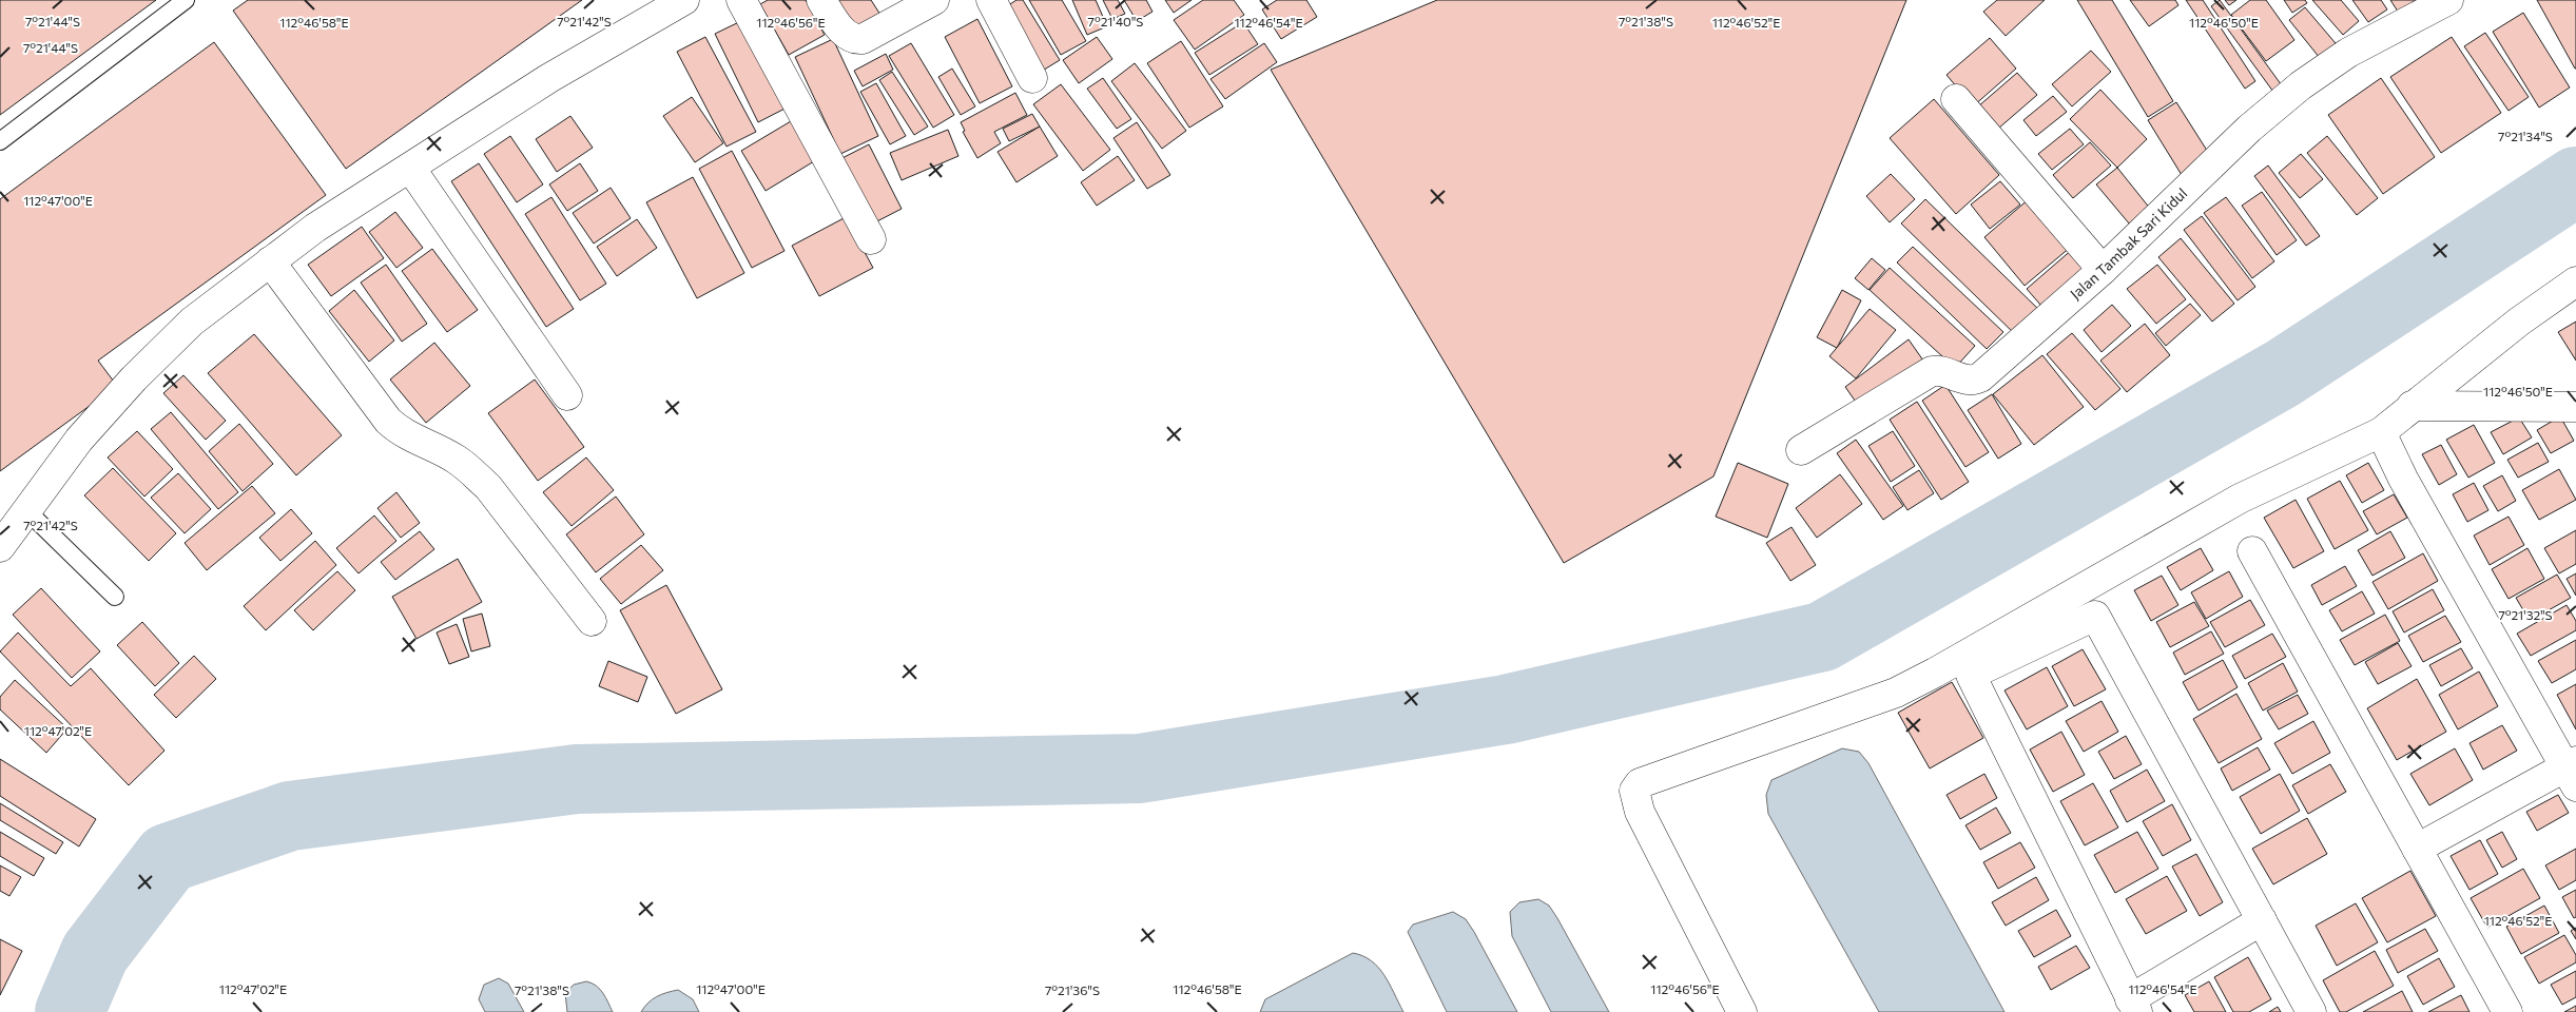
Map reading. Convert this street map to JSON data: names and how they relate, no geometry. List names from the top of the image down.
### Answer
{
  "streets": {
    "street": ["Jalan Tambak Sari Kidul"]
  },
  "coordinates": [
    "7°21'44\"S",
    "7°21'42\"S",
    "7°21'40\"S",
    "7°21'38\"S",
    "112°46'58\"E",
    "112°46'56\"E",
    "112°46'54\"E",
    "112°46'52\"E",
    "112°46'50\"E",
    "7°21'34\"S",
    "112°47'00\"E",
    "7°21'32\"S",
    "112°47'02\"E",
    "7°21'36\"S"
  ]
}
